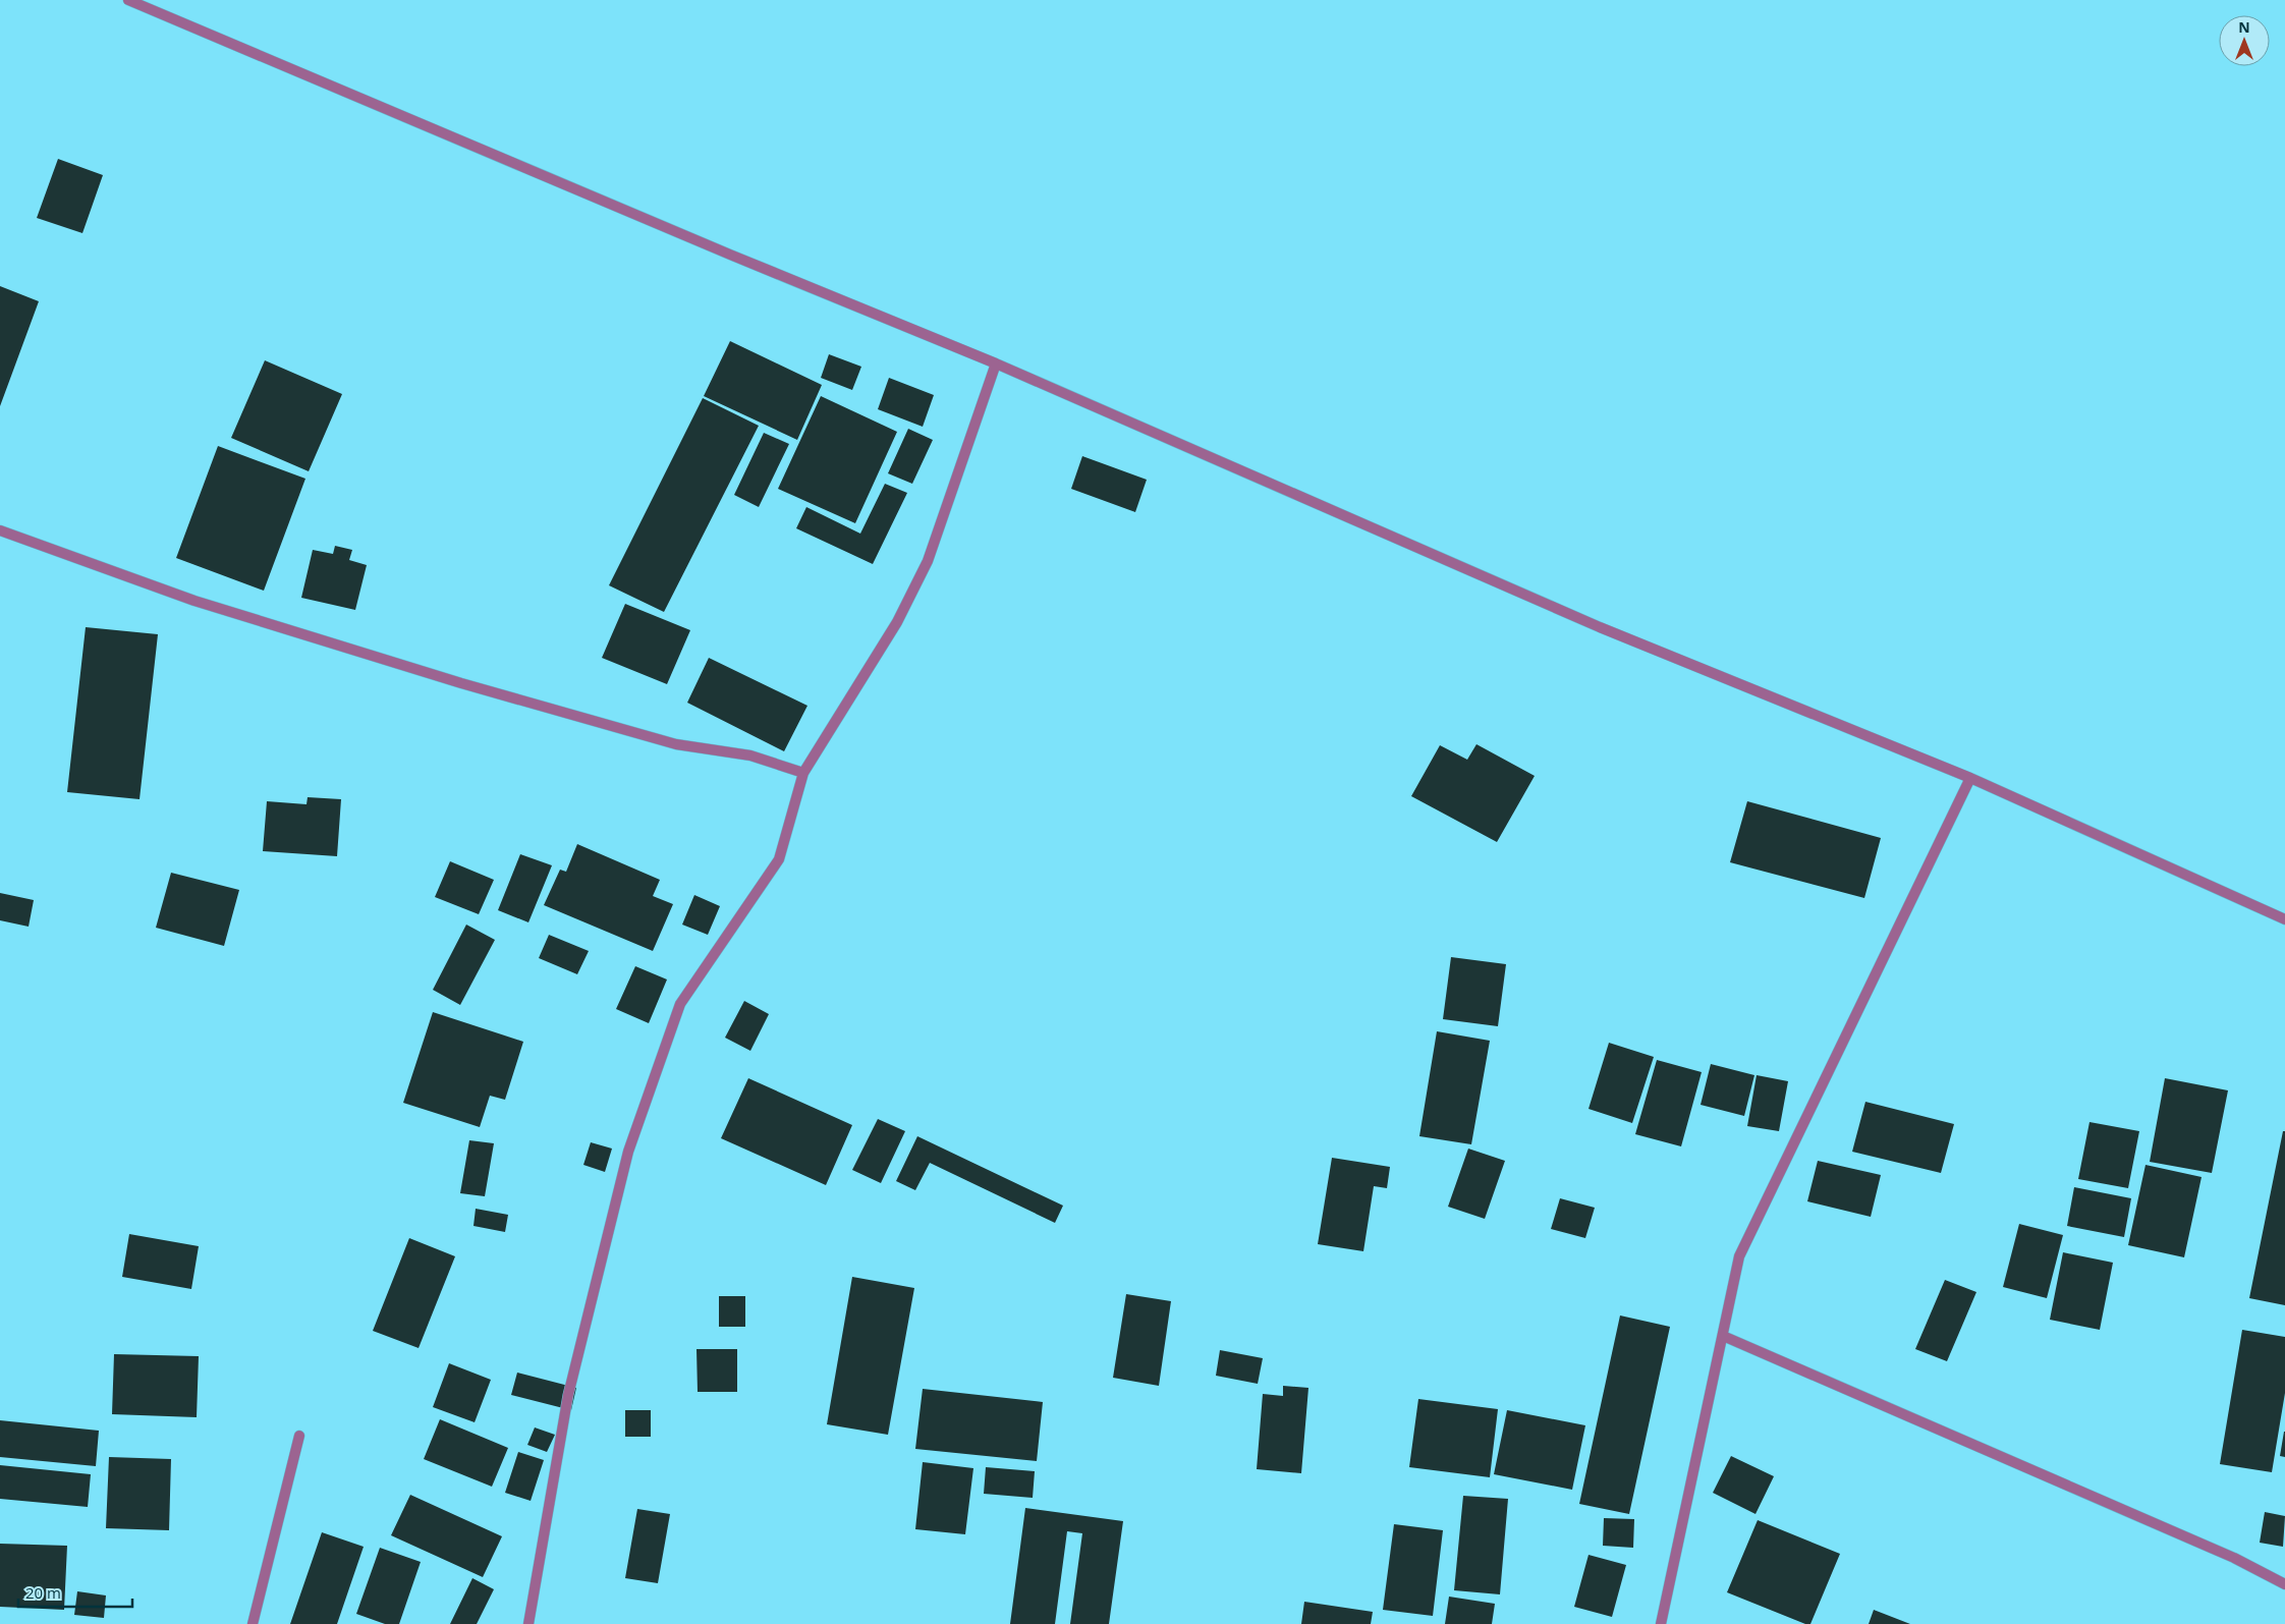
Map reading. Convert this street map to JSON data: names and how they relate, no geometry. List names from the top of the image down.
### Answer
{
  "scale_bar": "20 m",
  "north": "top"
}
